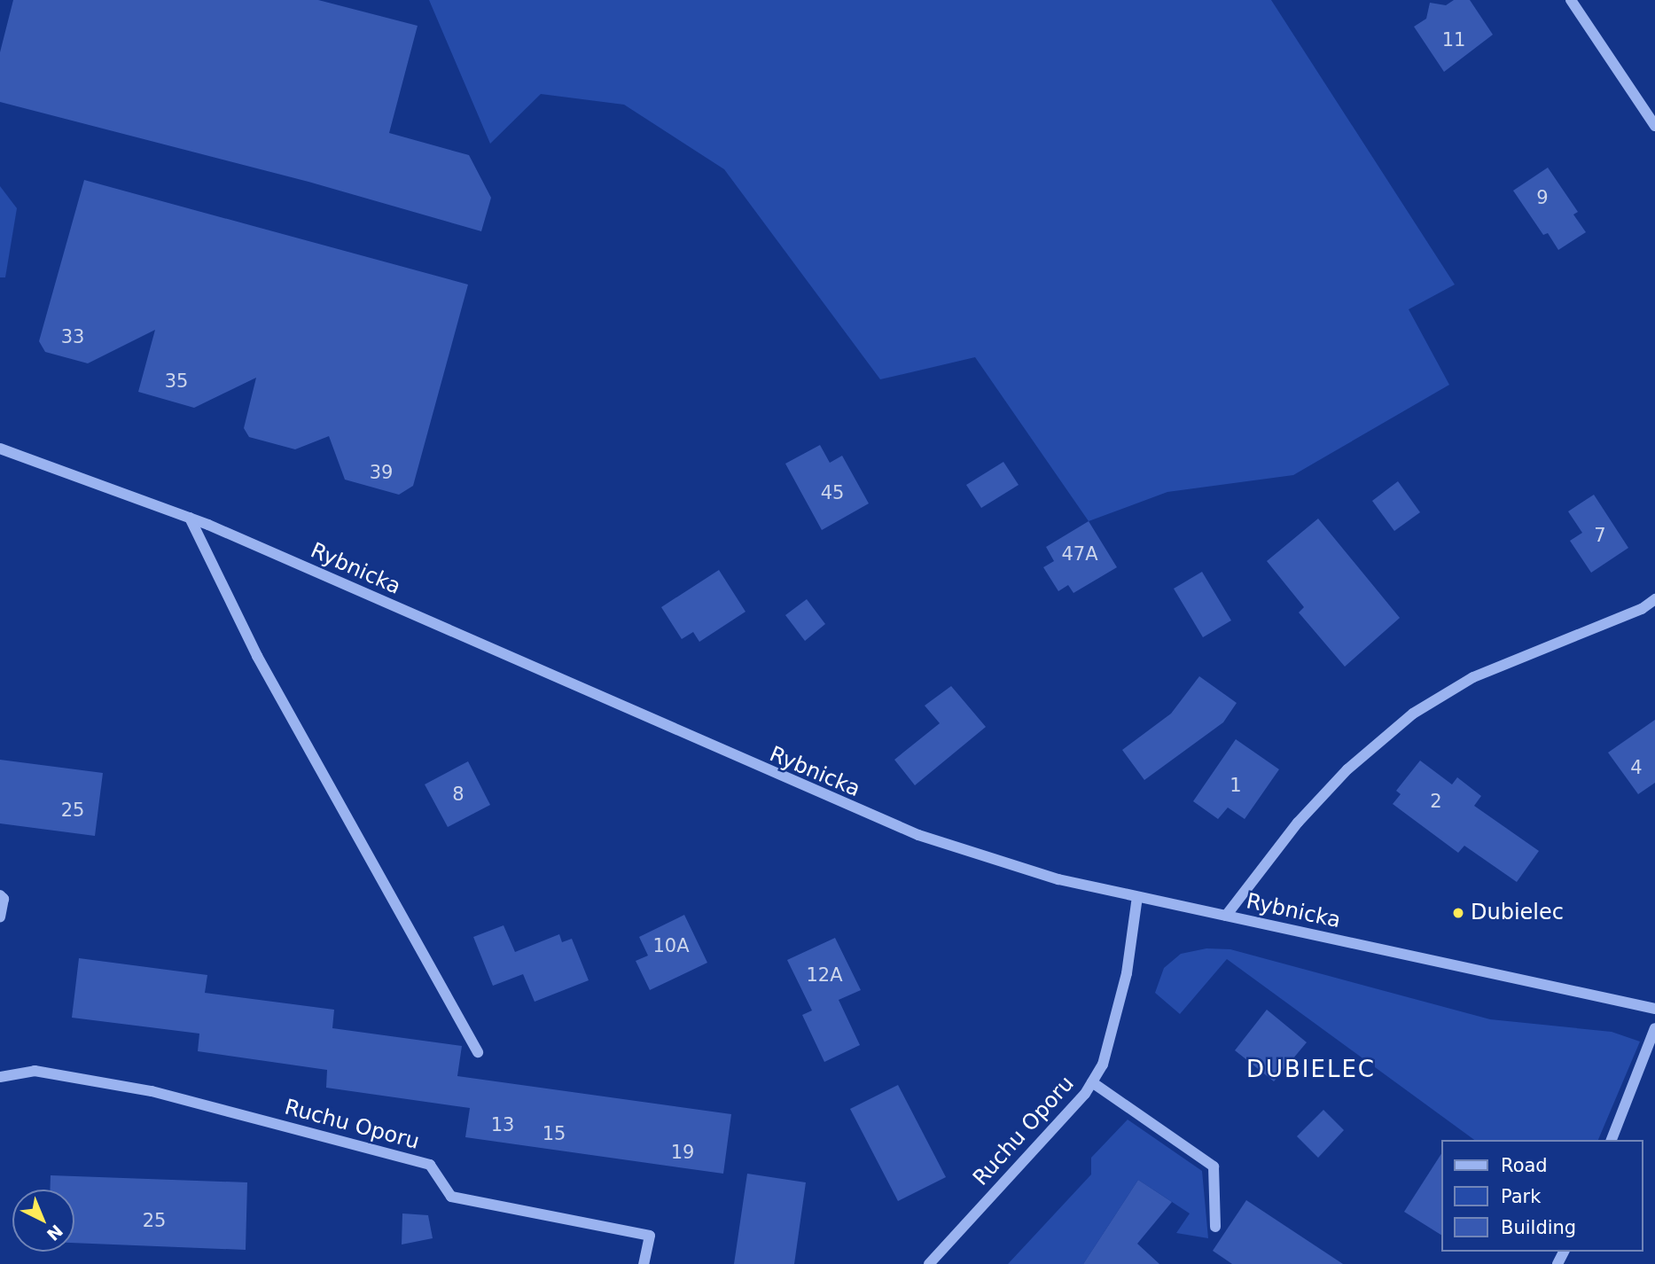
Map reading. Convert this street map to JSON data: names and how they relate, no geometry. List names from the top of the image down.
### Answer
{
  "streets": {
    "street": ["Rybnicka", "Ruchu Oporu"]
  },
  "crossings": [
    ["Rybnicka", "Ruchu Oporu"]
  ],
  "districts": ["DUBIELEC"],
  "places": ["Dubielec"],
  "house_numbers": [
    "11",
    "9",
    "33",
    "35",
    "39",
    "45",
    "7",
    "47A",
    "4",
    "1",
    "8",
    "2",
    "25",
    "10A",
    "12A",
    "13",
    "15",
    "19",
    "25"
  ],
  "legend": ["Road", "Park", "Building"],
  "north": "bottom right"
}
